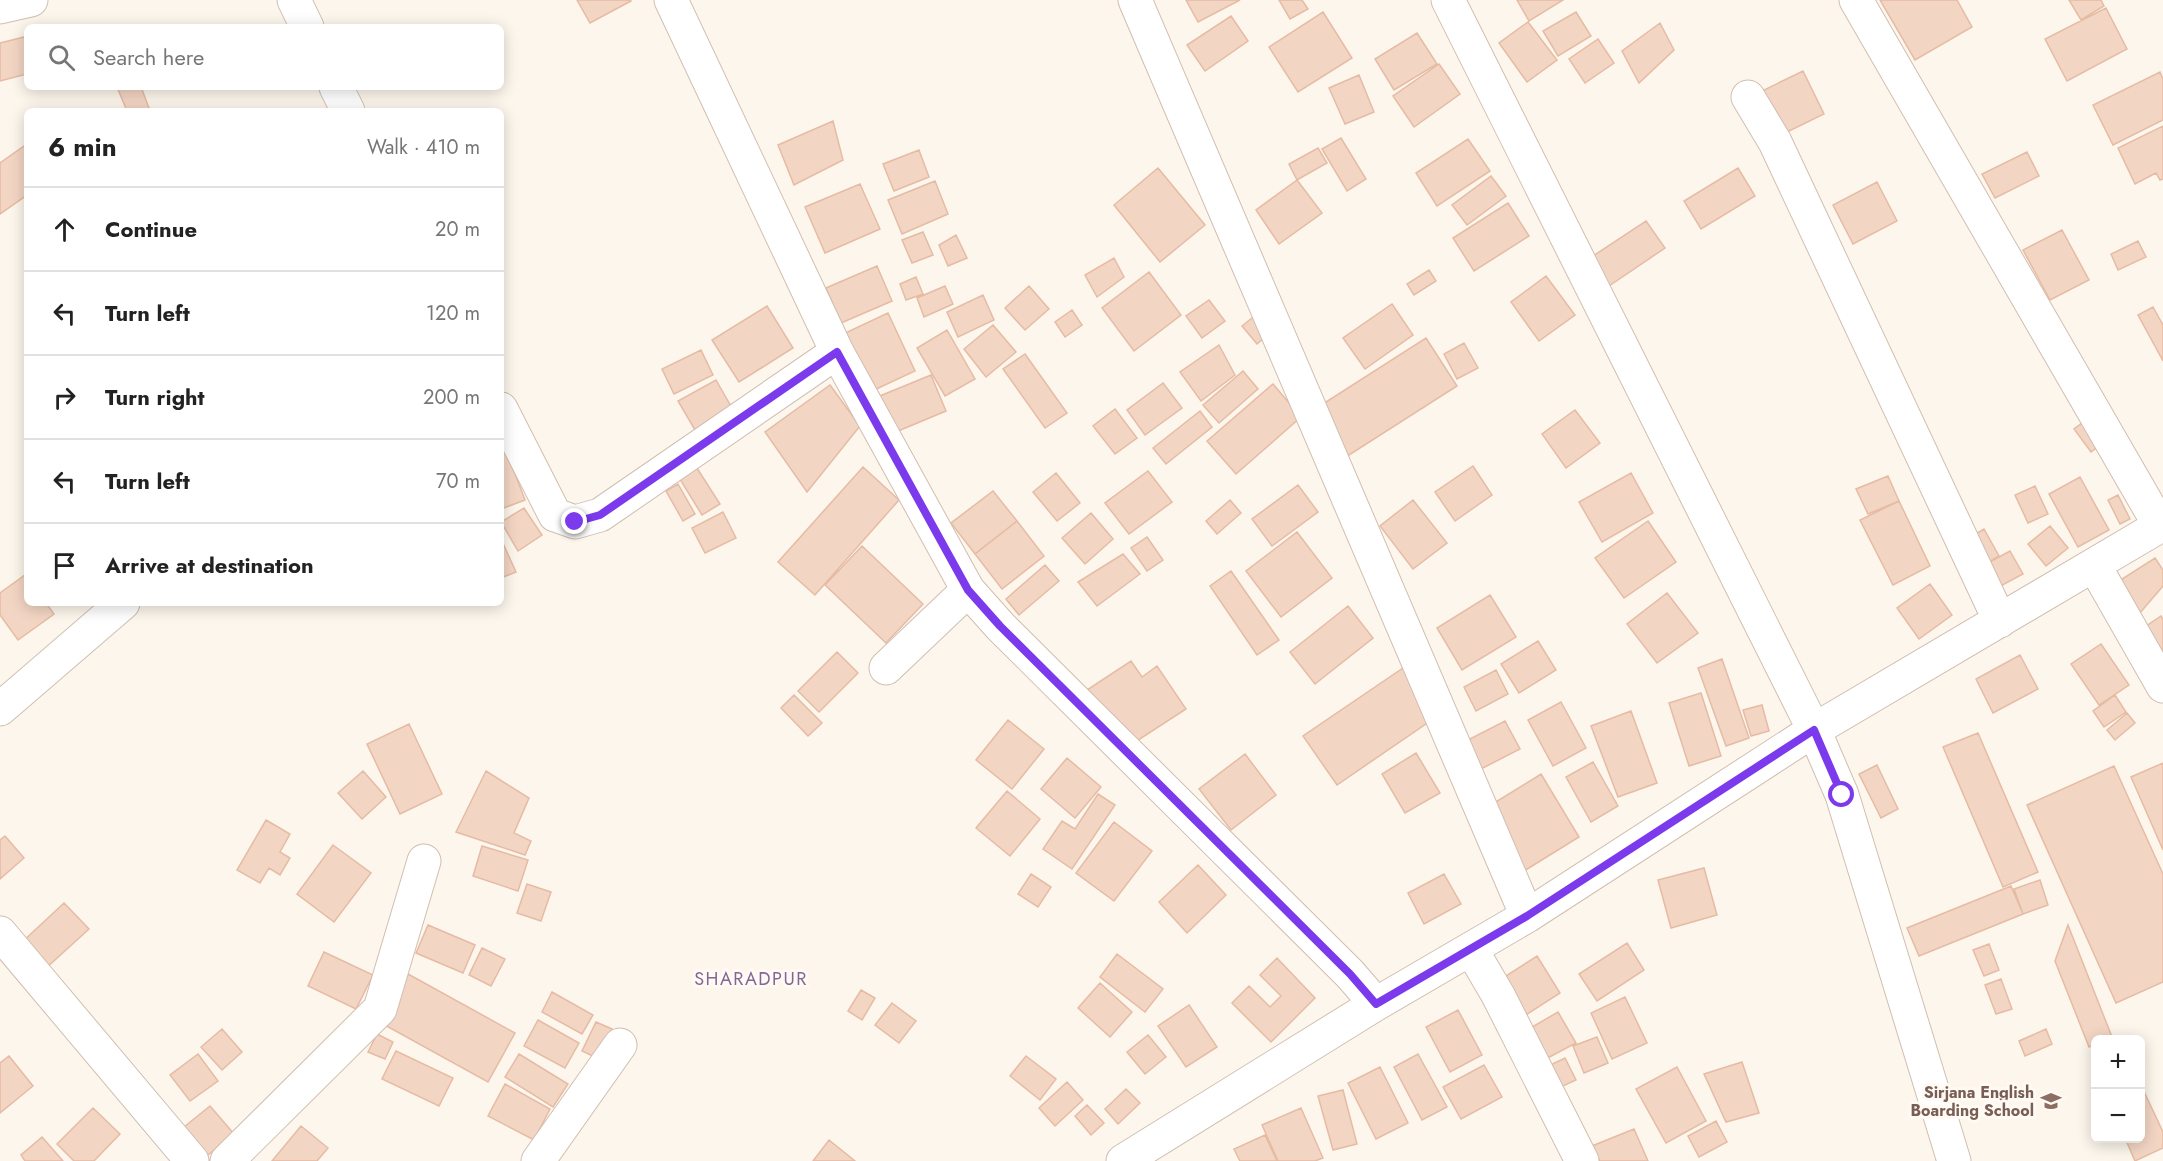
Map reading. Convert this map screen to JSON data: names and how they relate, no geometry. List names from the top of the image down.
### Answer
{
  "districts": ["SHARADPUR"],
  "places": {
    "school or university": ["Sirjana English Boarding School"]
  },
  "page": {
    "search": "Search here",
    "heading": ["6 min", "Walk · 410 m"],
    "list": [
      ["Continue", "20 m"],
      ["Turn left", "120 m"],
      ["Turn right", "200 m"],
      ["Turn left", "70 m"],
      "Arrive at destination"
    ],
    "map_buttons": ["+", "−"]
  }
}
